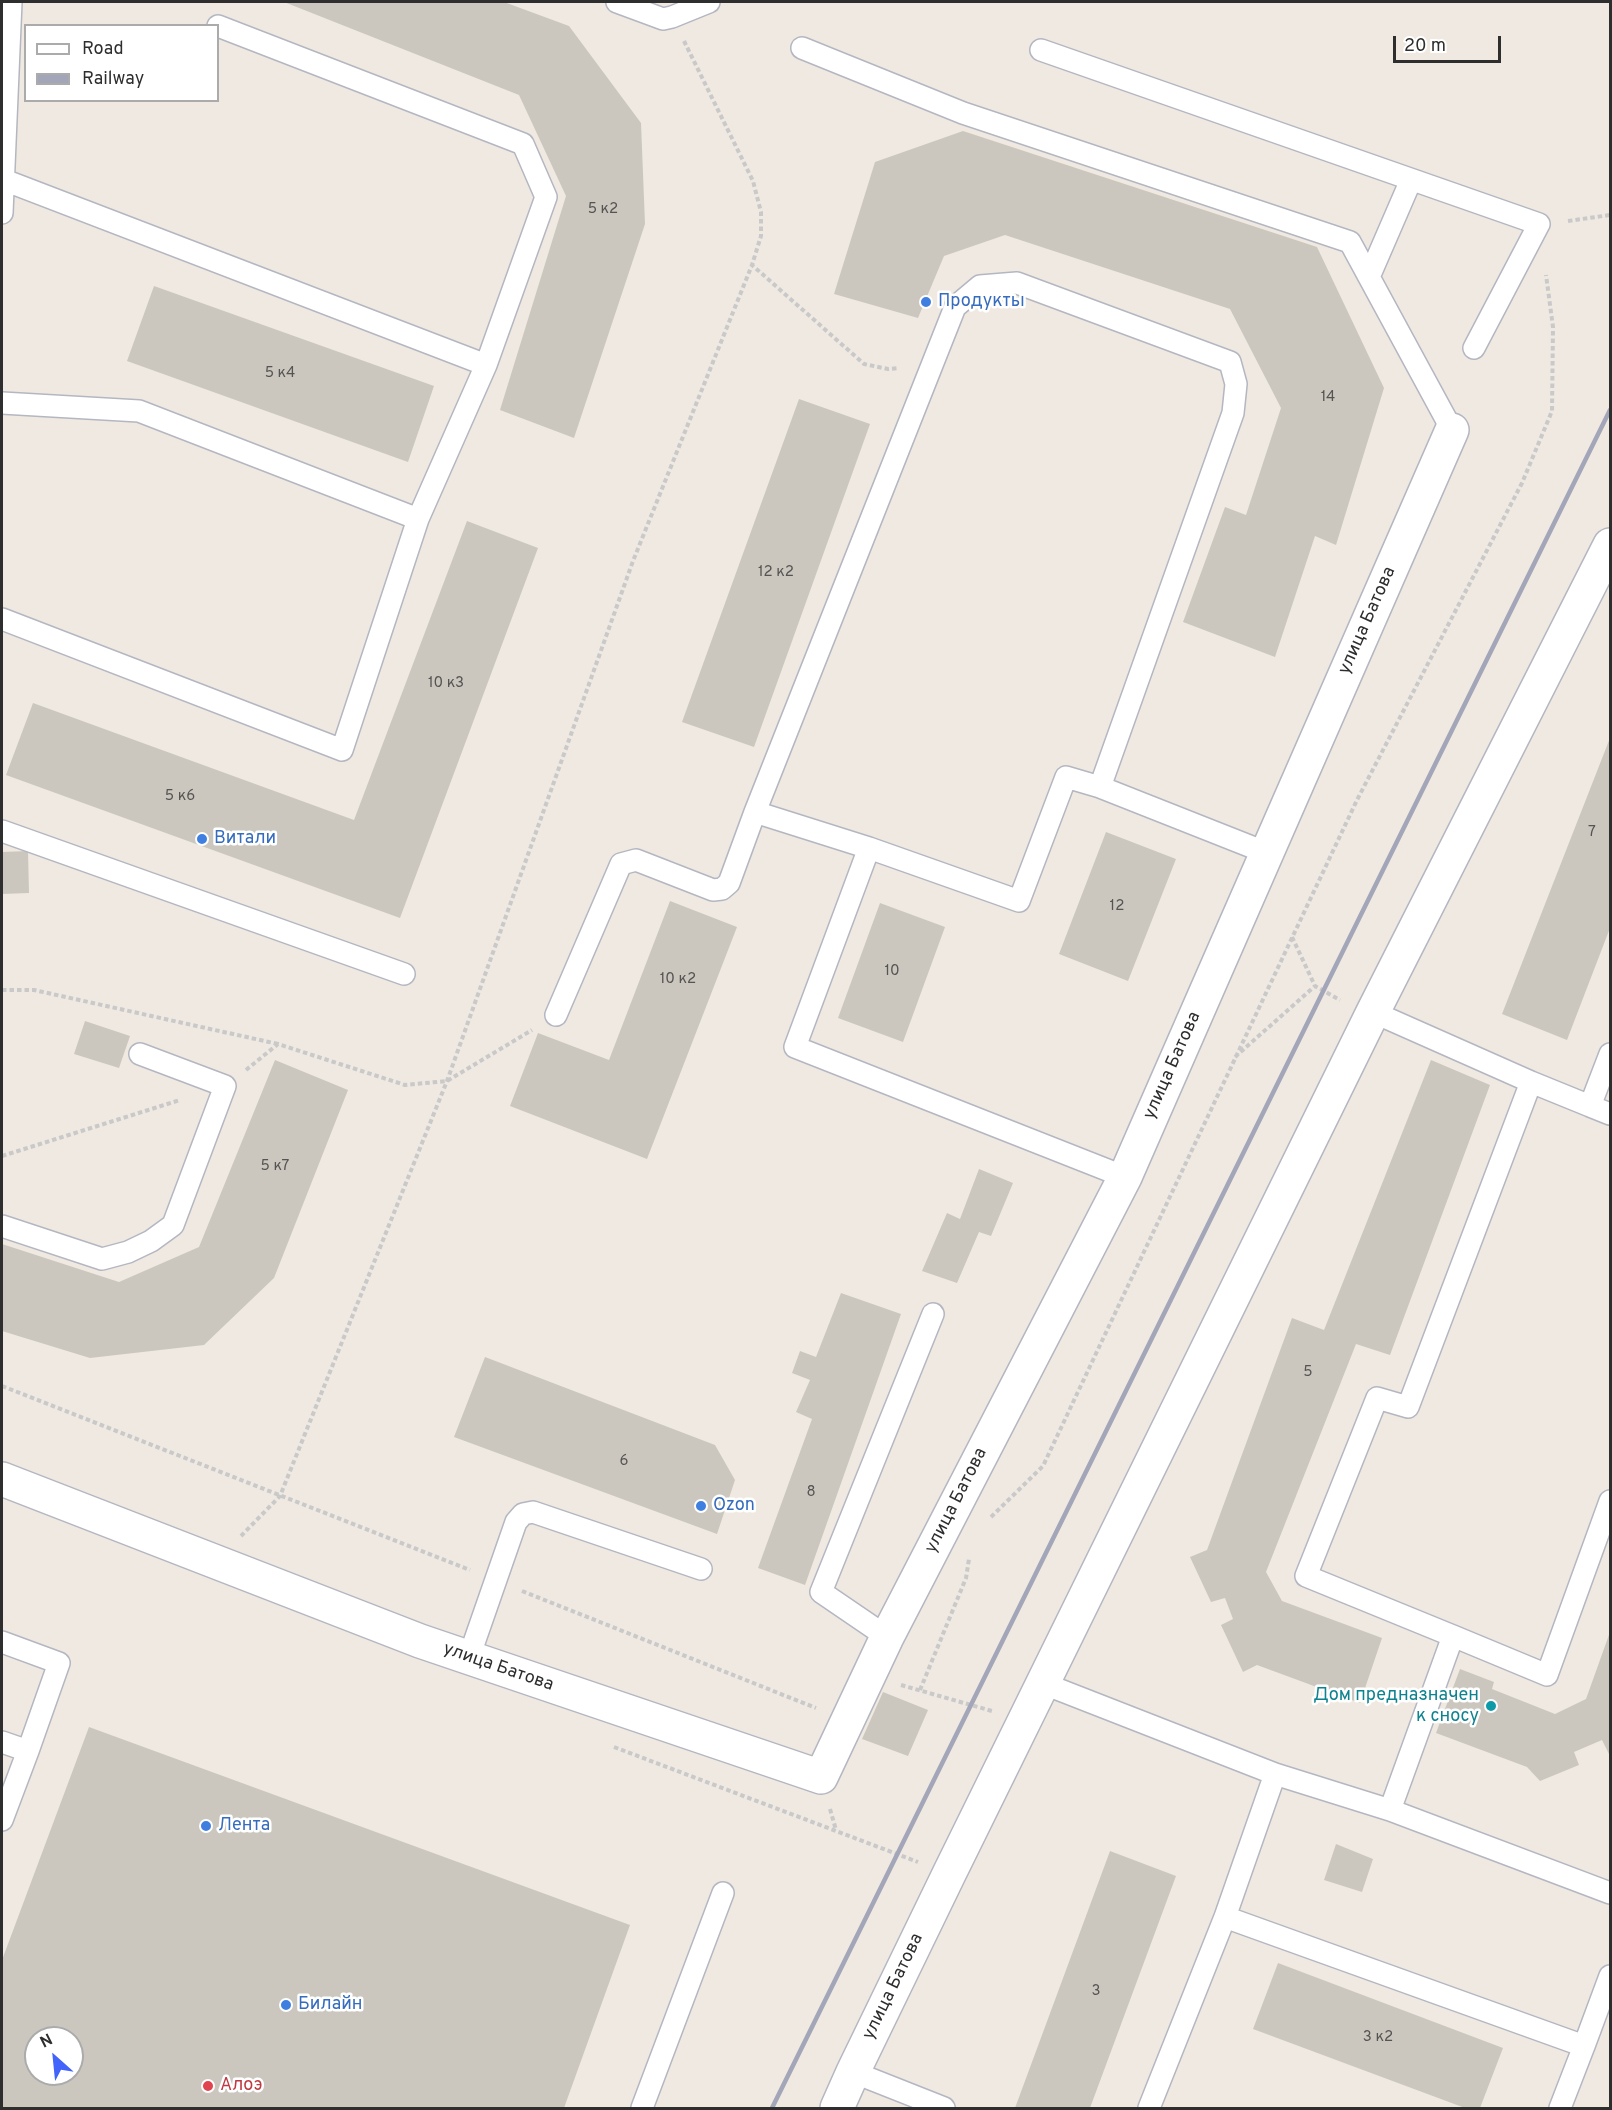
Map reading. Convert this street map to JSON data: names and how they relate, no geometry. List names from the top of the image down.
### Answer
{
  "streets": {
    "street": ["улица Батова"]
  },
  "places": [
    "Продукты",
    "Витали",
    "Ozon",
    "Дом предназначен к сносу",
    "Лента",
    "Билайн",
    "Алоэ"
  ],
  "house_numbers": [
    "5 к2",
    "5 к4",
    "14",
    "12 к2",
    "10 к3",
    "5 к6",
    "7",
    "12",
    "10",
    "10 к2",
    "5 к7",
    "5",
    "6",
    "8",
    "3",
    "3 к2"
  ],
  "legend": ["Road", "Railway"],
  "scale_bar": "20 m",
  "north": "top left"
}
